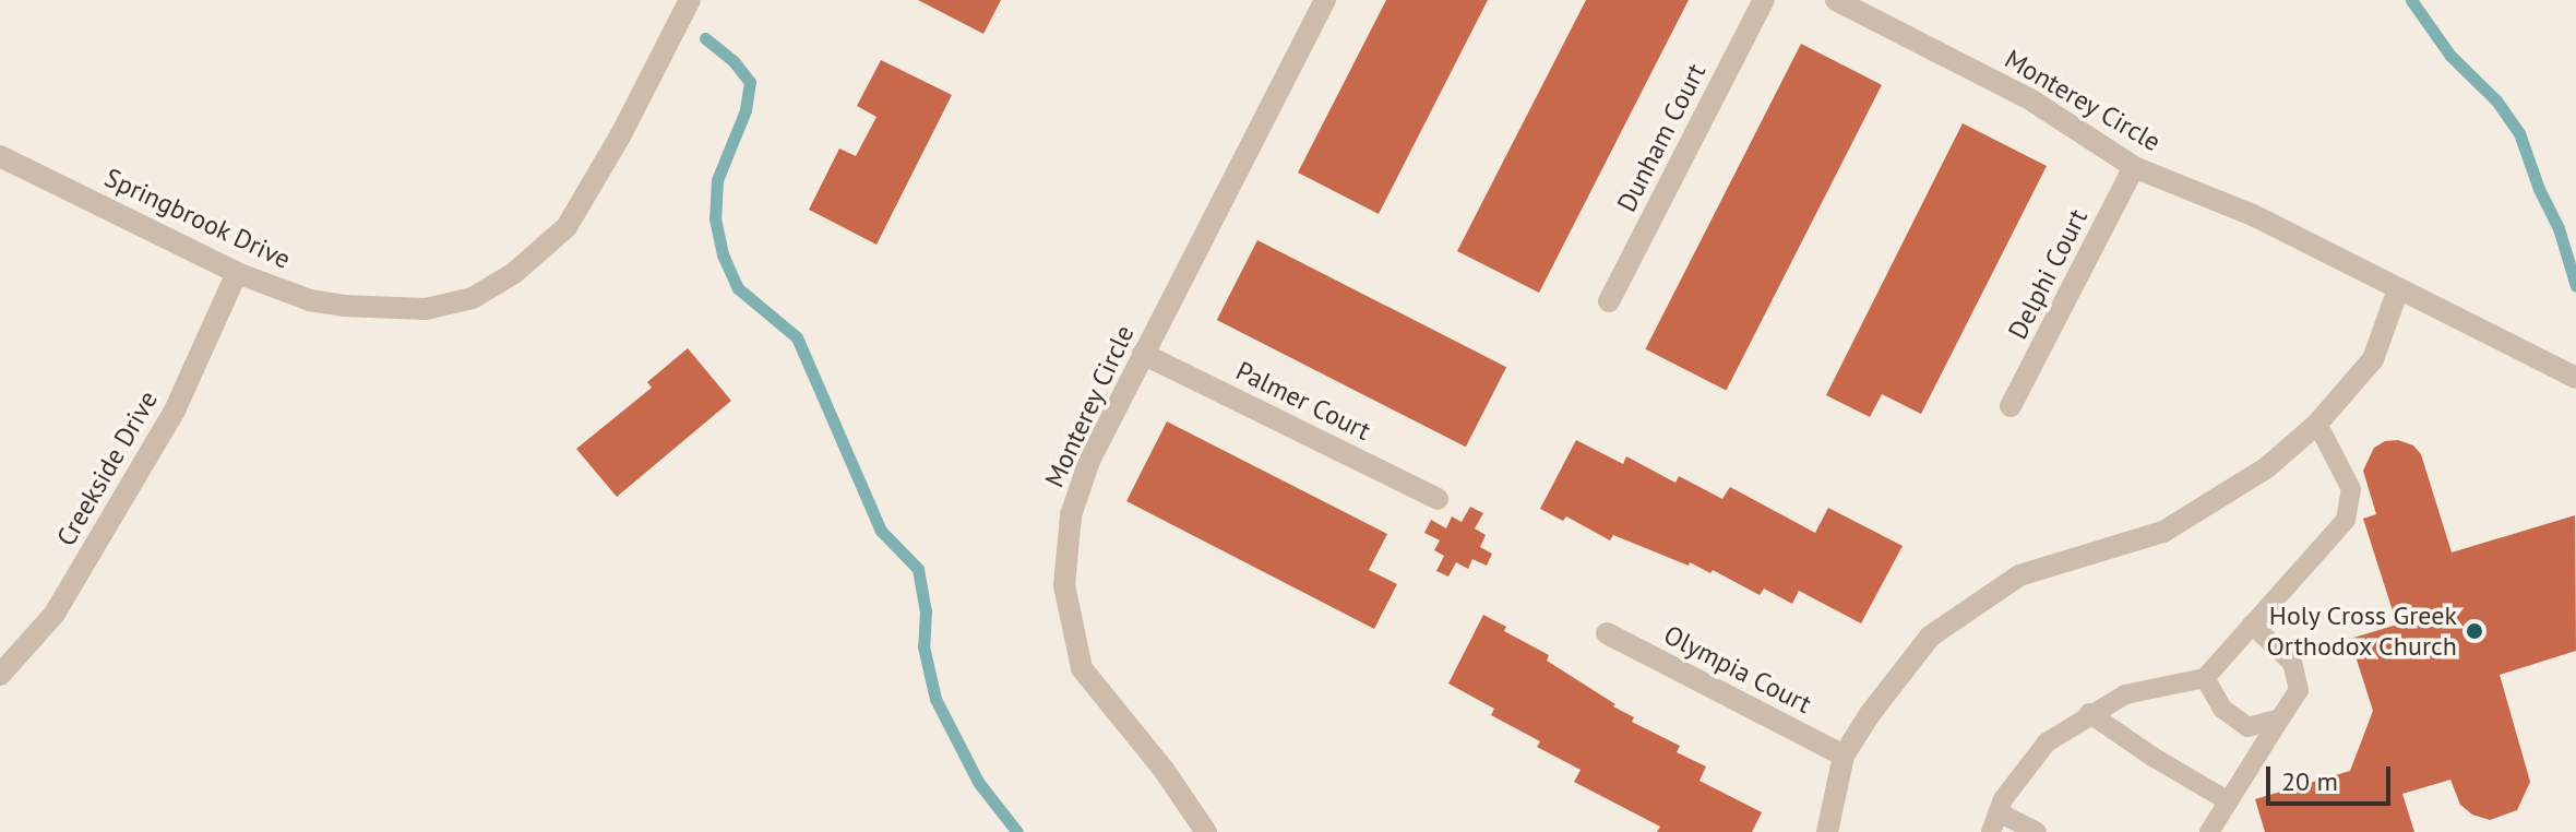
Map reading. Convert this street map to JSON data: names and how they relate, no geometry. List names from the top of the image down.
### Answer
{
  "streets": {
    "street": [
      "Monterey Circle",
      "Dunham Court",
      "Springbrook Drive",
      "Delphi Court",
      "Palmer Court",
      "Creekside Drive",
      "Olympia Court"
    ]
  },
  "crossings": [
    ["Monterey Circle", "Delphi Court"],
    ["Monterey Circle", "Palmer Court"],
    ["Springbrook Drive", "Creekside Drive"]
  ],
  "places": ["Holy Cross Greek Orthodox Church"],
  "scale_bar": "20 m"
}
